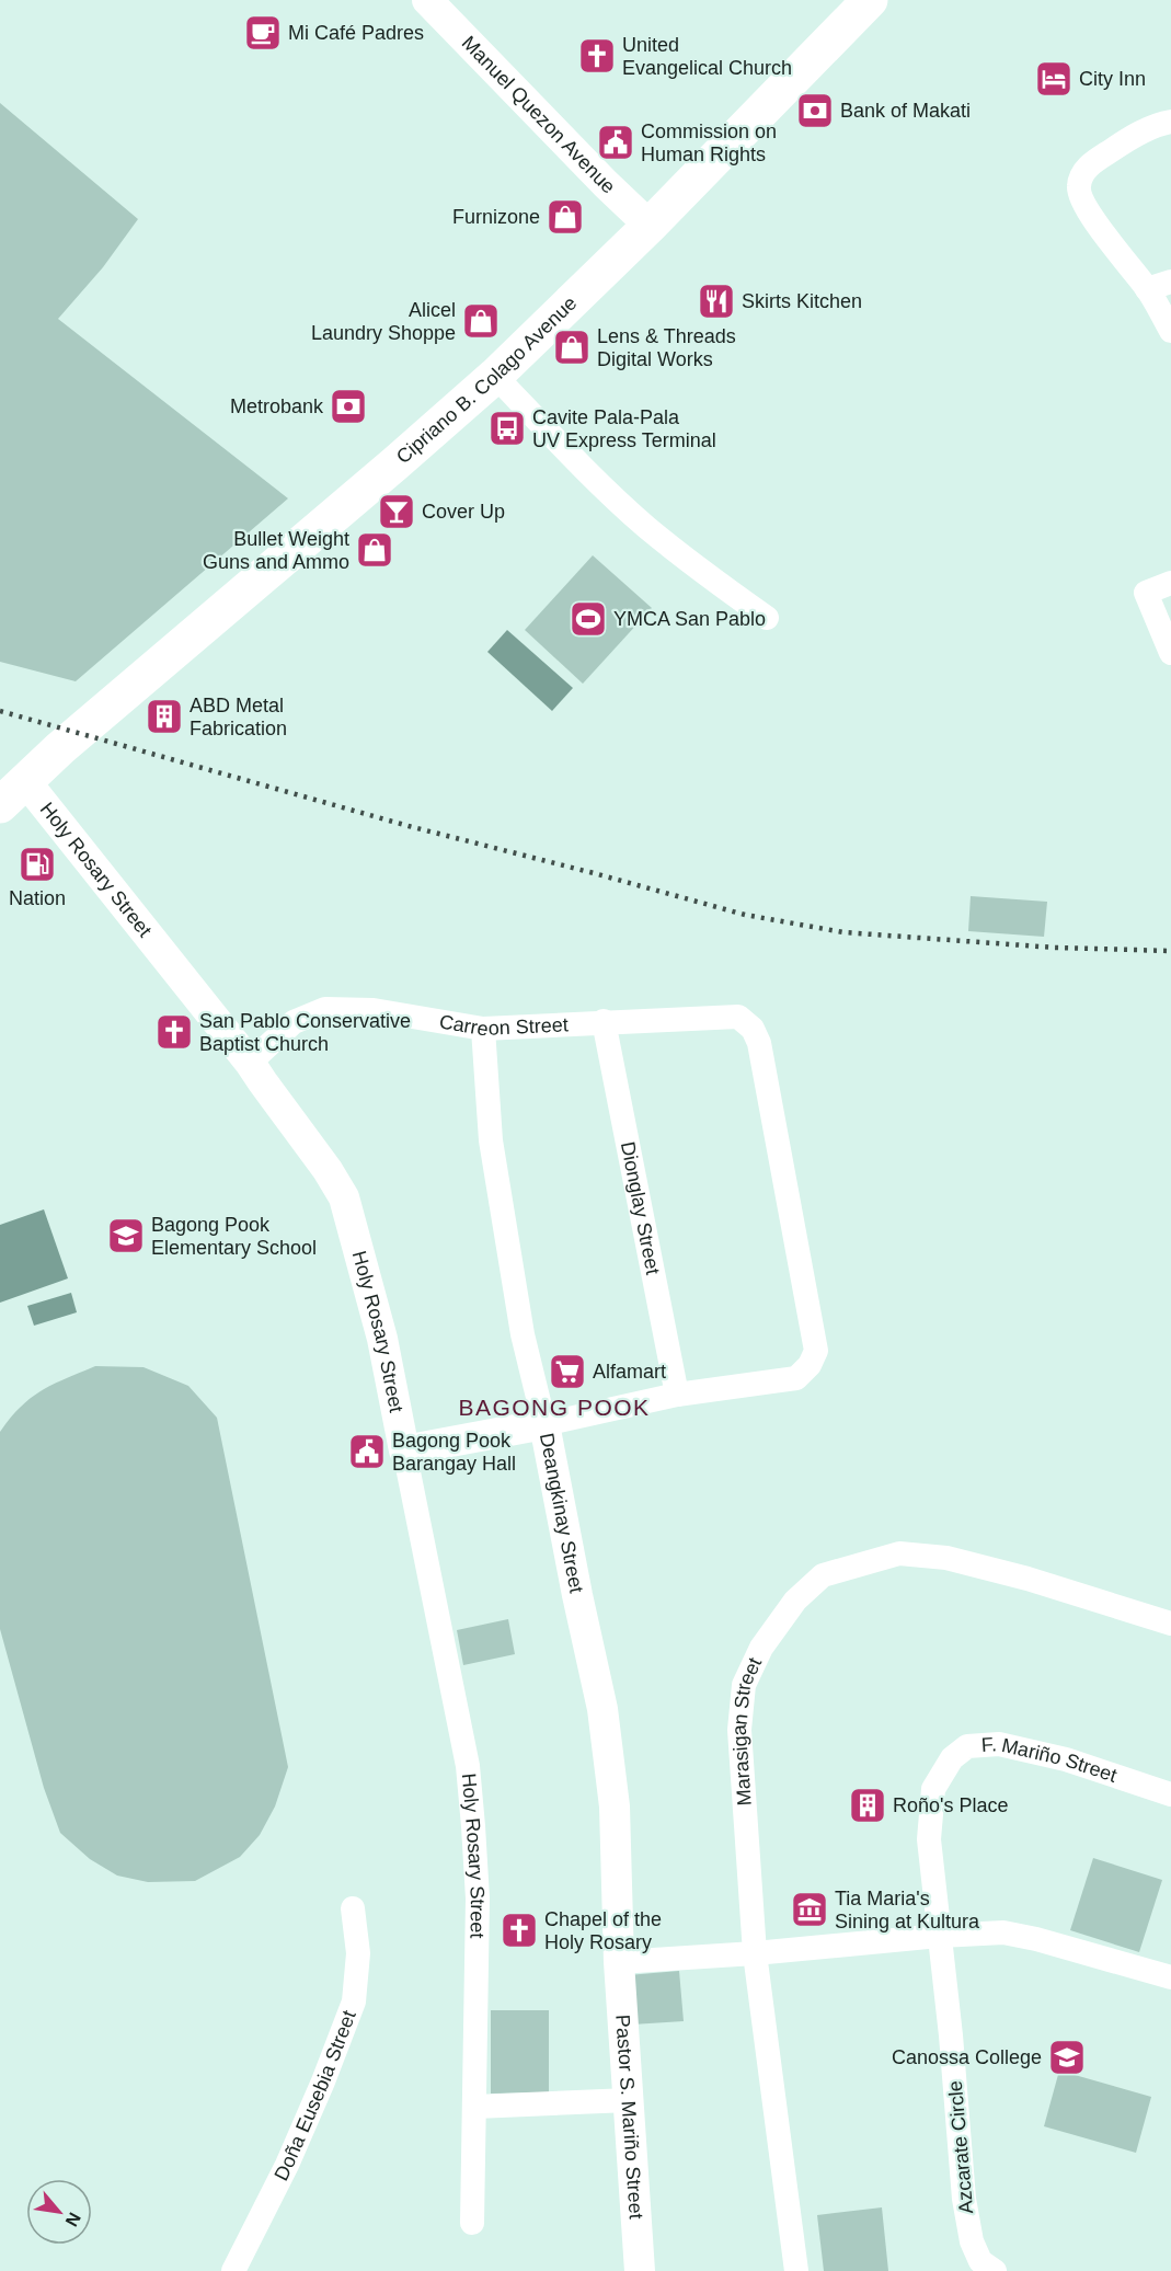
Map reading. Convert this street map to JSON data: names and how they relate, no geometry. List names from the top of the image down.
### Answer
{
  "streets": {
    "main road": ["Cipriano B. Colago Avenue"],
    "street": [
      "Manuel Quezon Avenue",
      "Holy Rosary Street",
      "Carreon Street",
      "Dionglay Street",
      "Deangkinay Street",
      "Marasigan Street",
      "F. Mariño Street",
      "Doña Eusebia Street",
      "Pastor S. Mariño Street",
      "Azcarate Circle"
    ]
  },
  "crossings": [
    ["Manuel Quezon Avenue", "Cipriano B. Colago Avenue"],
    ["Cipriano B. Colago Avenue", "Holy Rosary Street"],
    ["Holy Rosary Street", "Carreon Street"],
    ["Carreon Street", "Dionglay Street"],
    ["Carreon Street", "Deangkinay Street"],
    ["Deangkinay Street", "Pastor S. Mariño Street"],
    ["F. Mariño Street", "Azcarate Circle"]
  ],
  "districts": ["BAGONG POOK"],
  "places": {
    "cafe": ["Mi Café Padres"],
    "church": ["United Evangelical Church", "San Pablo Conservative Baptist Church", "Chapel of the Holy Rosary"],
    "hotel": ["City Inn"],
    "bank": ["Bank of Makati", "Metrobank"],
    "public building": ["Commission on Human Rights", "Bagong Pook Barangay Hall"],
    "shop": [
      "Furnizone",
      "Alicel Laundry Shoppe",
      "Lens & Threads Digital Works",
      "Bullet Weight Guns and Ammo"
    ],
    "restaurant": ["Skirts Kitchen"],
    "bus stop": ["Cavite Pala-Pala UV Express Terminal"],
    "bar": ["Cover Up"],
    "sports": ["YMCA San Pablo"],
    "building": ["ABD Metal Fabrication", "Roño's Place"],
    "fuel station": ["Nation"],
    "school or university": ["Bagong Pook Elementary School", "Canossa College"],
    "supermarket": ["Alfamart"],
    "museum": ["Tia Maria's Sining at Kultura"]
  },
  "north": "bottom right"
}
